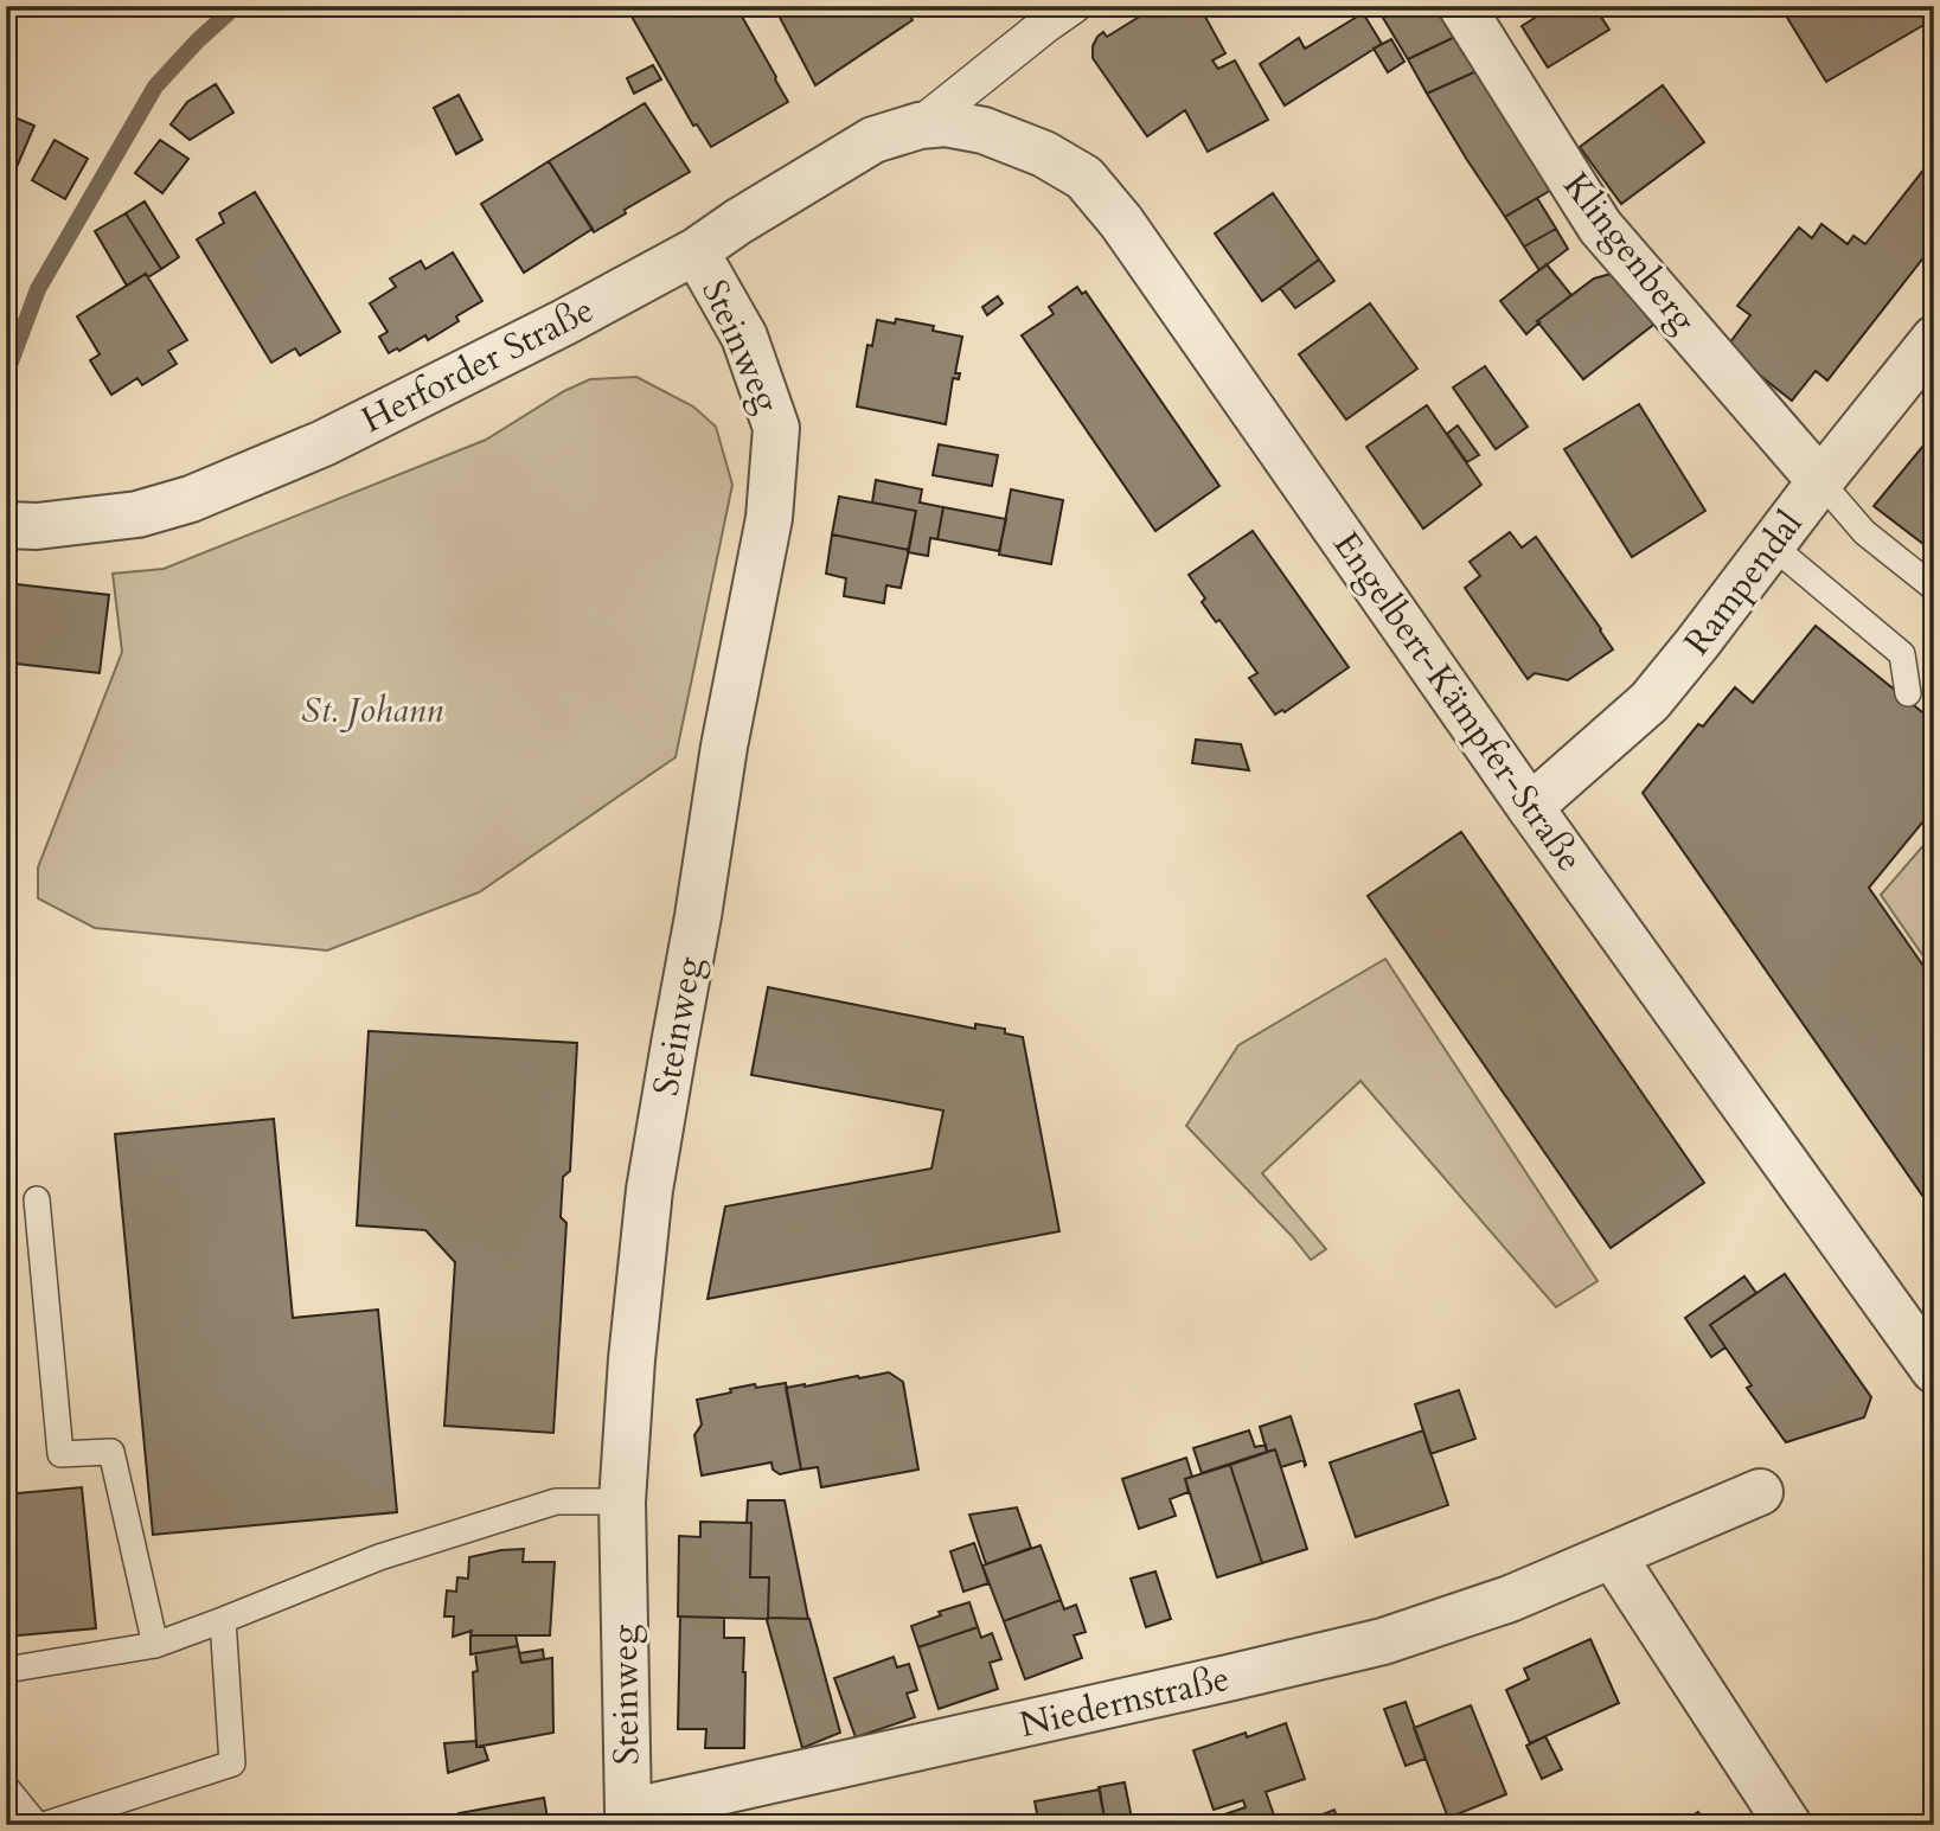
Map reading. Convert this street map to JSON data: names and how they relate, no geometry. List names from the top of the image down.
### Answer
{
  "streets": {
    "street": [
      "Klingenberg",
      "Steinweg",
      "Herforder Straße",
      "Rampendal",
      "Engelbert-Kämpfer-Straße",
      "Niedernstraße"
    ]
  },
  "crossings": [
    ["Klingenberg", "Rampendal"],
    ["Steinweg", "Herforder Straße"],
    ["Steinweg", "Niedernstraße"],
    ["Herforder Straße", "Engelbert-Kämpfer-Straße"],
    ["Rampendal", "Engelbert-Kämpfer-Straße"]
  ],
  "parks": ["St. Johann"]
}
